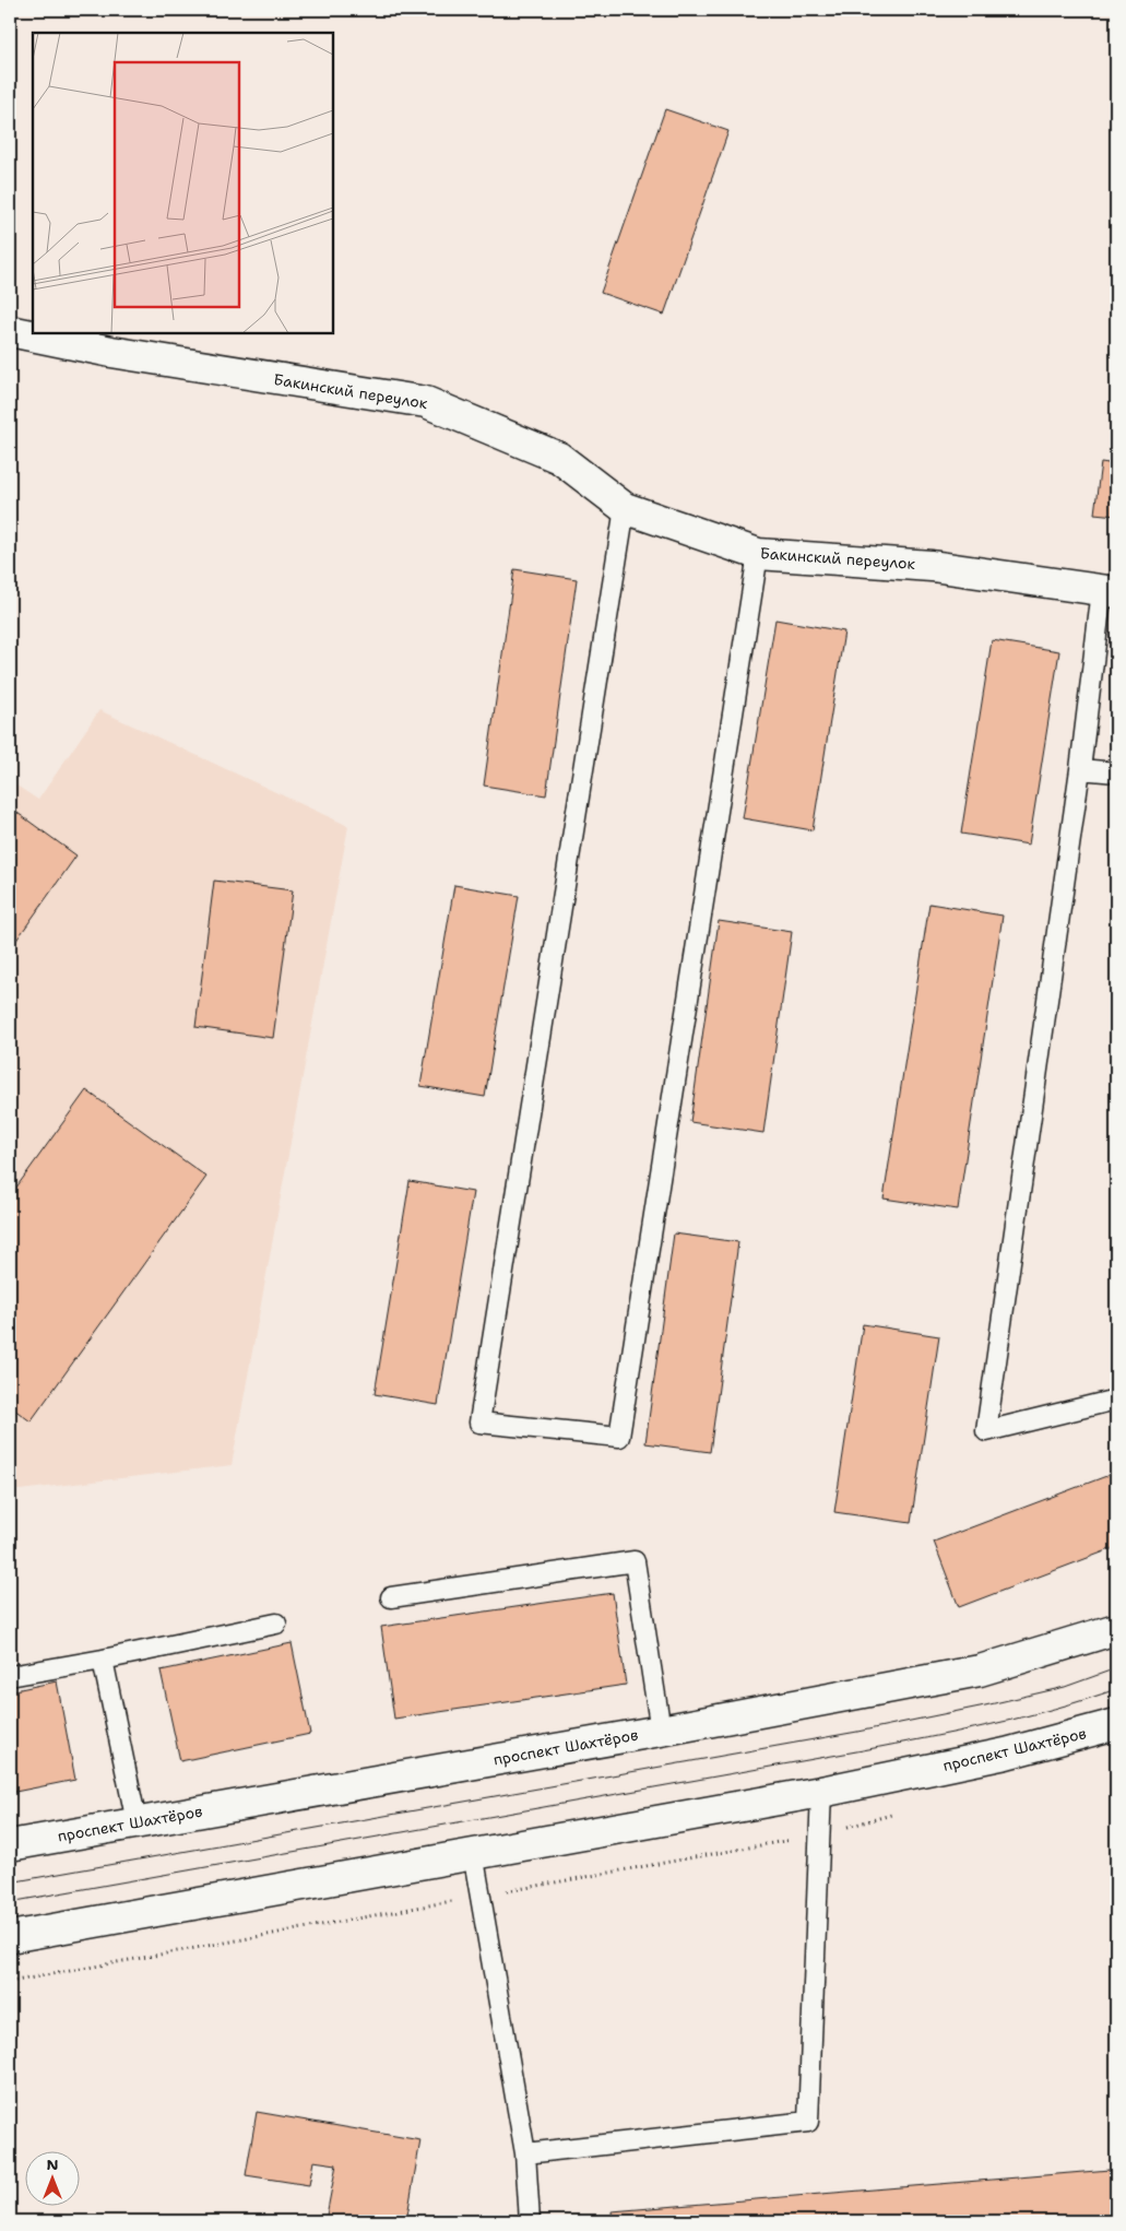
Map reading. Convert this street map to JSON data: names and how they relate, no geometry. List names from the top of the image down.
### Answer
{
  "streets": {
    "main road": ["Бакинский переулок", "проспект Шахтёров"]
  },
  "north": "top"
}
